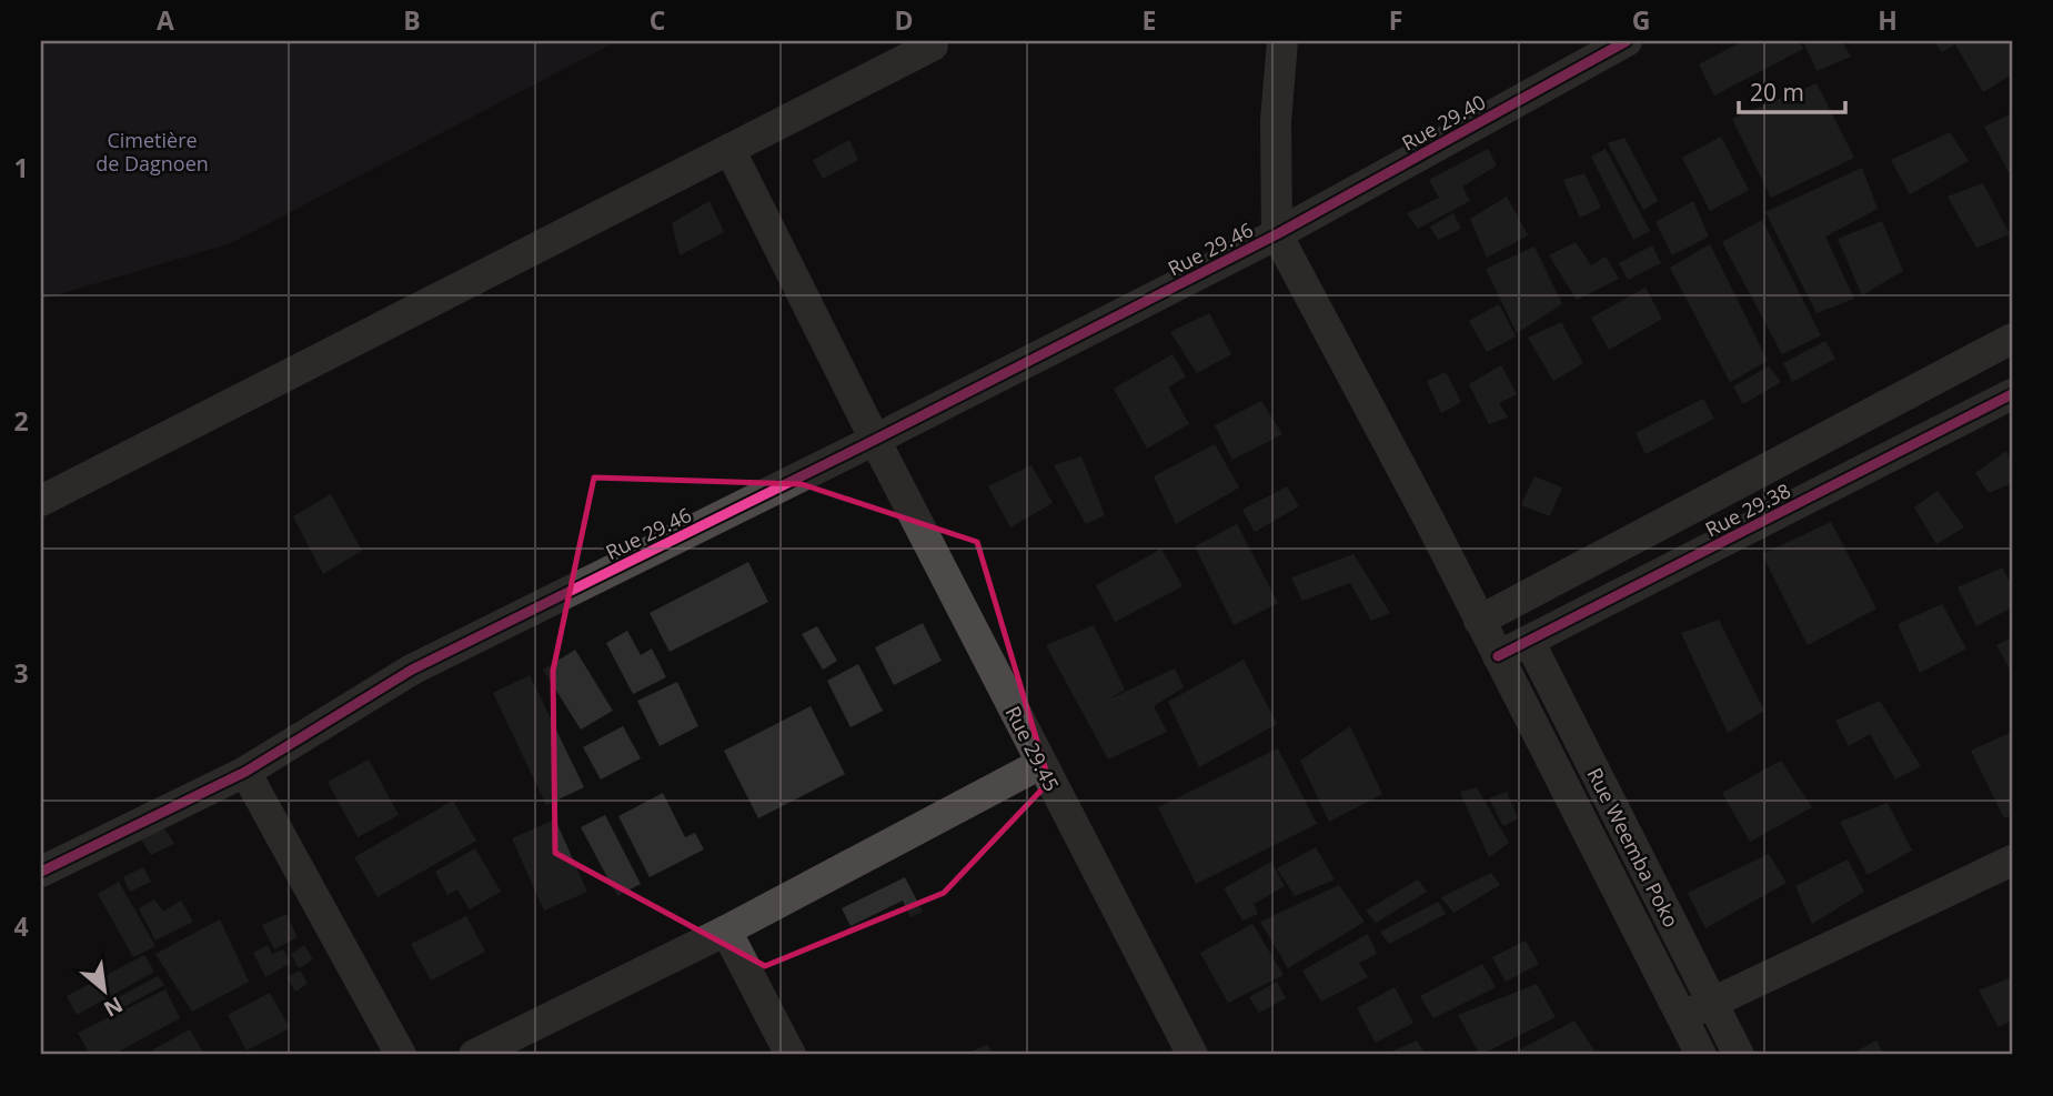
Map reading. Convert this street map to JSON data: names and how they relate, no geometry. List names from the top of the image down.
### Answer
{
  "streets": {
    "street": [
      "Rue 29.40",
      "Rue 29.46",
      "Rue 29.38",
      "Rue 29.45",
      "Rue Weemba Poko"
    ]
  },
  "crossings": [
    ["Rue 29.40", "Rue 29.46"],
    ["Rue 29.40", "Rue Weemba Poko"],
    ["Rue 29.46", "Rue 29.45"],
    ["Rue 29.46", "Rue Weemba Poko"],
    ["Rue 29.38", "Rue Weemba Poko"]
  ],
  "parks": ["Cimetière de Dagnoen"],
  "scale_bar": "20 m",
  "north": "bottom right",
  "grid": {
    "columns": [
      "A",
      "B",
      "C",
      "D",
      "E",
      "F",
      "G",
      "H"
    ],
    "rows": [
      "1",
      "2",
      "3",
      "4"
    ]
  }
}
